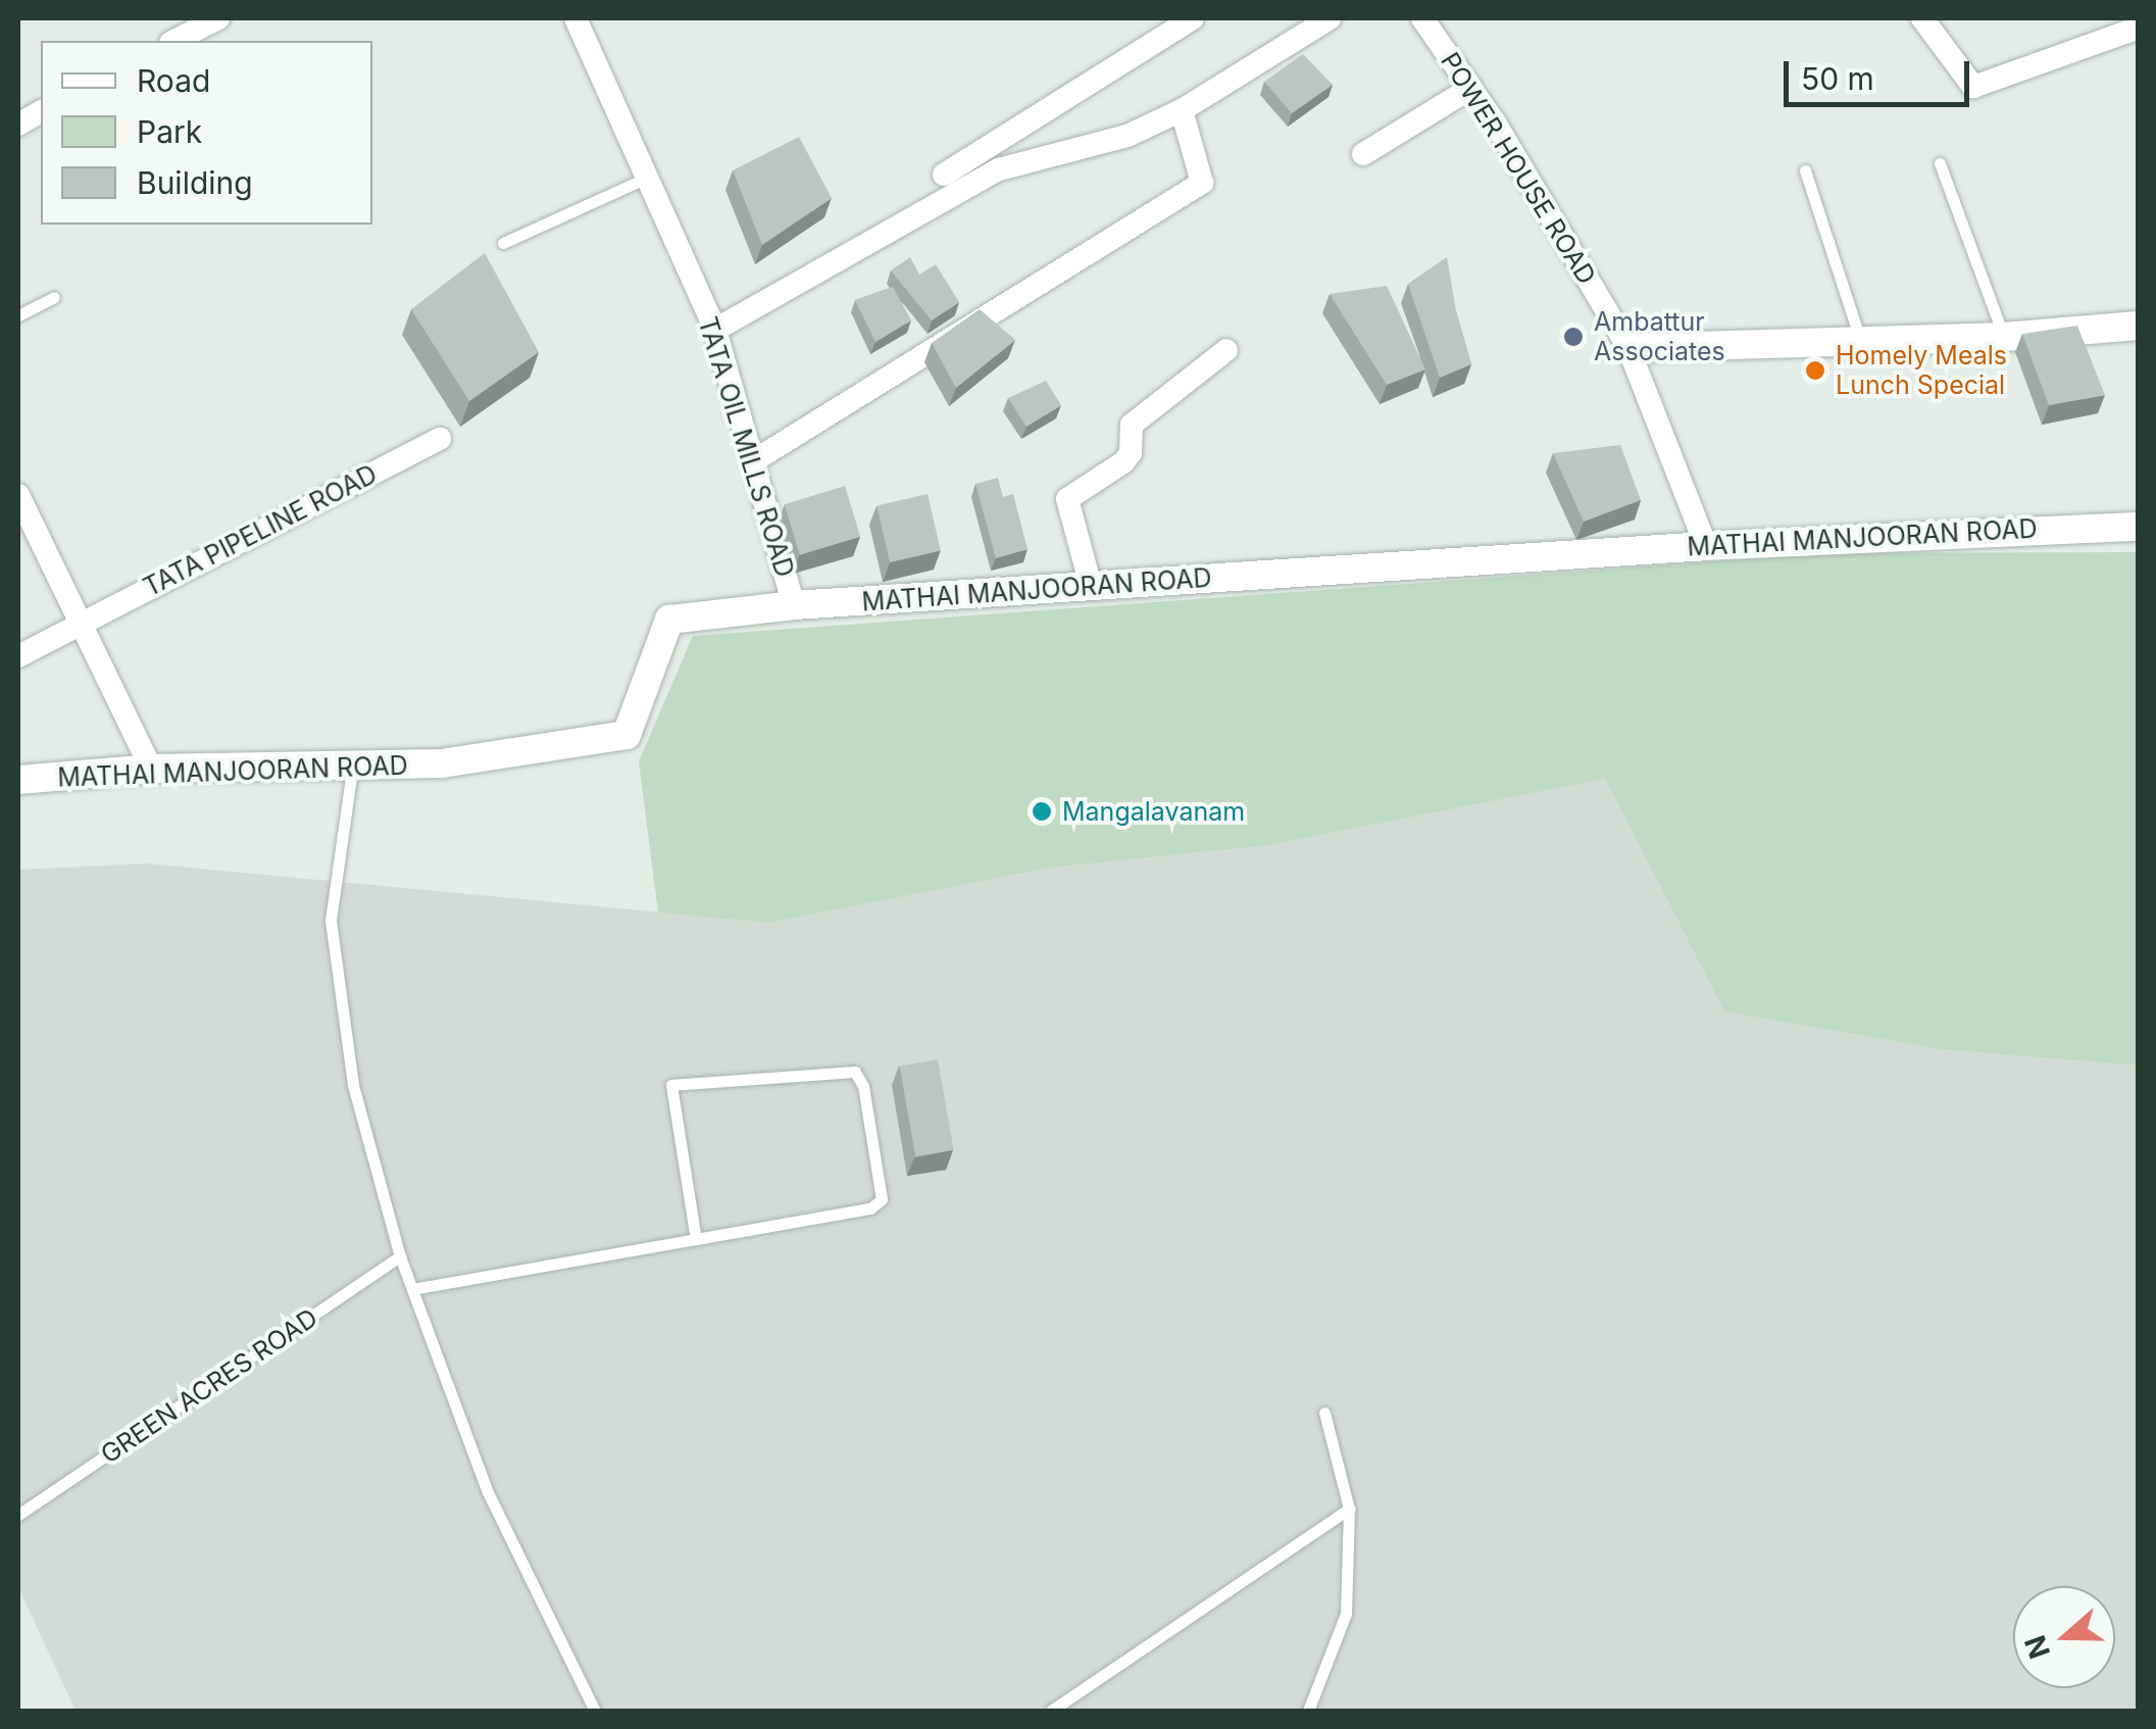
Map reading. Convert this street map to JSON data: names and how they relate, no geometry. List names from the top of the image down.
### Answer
{
  "streets": {
    "street": [
      "POWER HOUSE ROAD",
      "TATA OIL MILLS ROAD",
      "TATA PIPELINE ROAD",
      "MATHAI MANJOORAN ROAD"
    ],
    "lane": ["GREEN ACRES ROAD"]
  },
  "crossings": [
    ["POWER HOUSE ROAD", "MATHAI MANJOORAN ROAD"],
    ["TATA OIL MILLS ROAD", "MATHAI MANJOORAN ROAD"]
  ],
  "places": ["Ambattur Associates", "Homely Meals Lunch Special", "Mangalavanam"],
  "legend": ["Road", "Park", "Building"],
  "scale_bar": "50 m",
  "north": "left"
}
